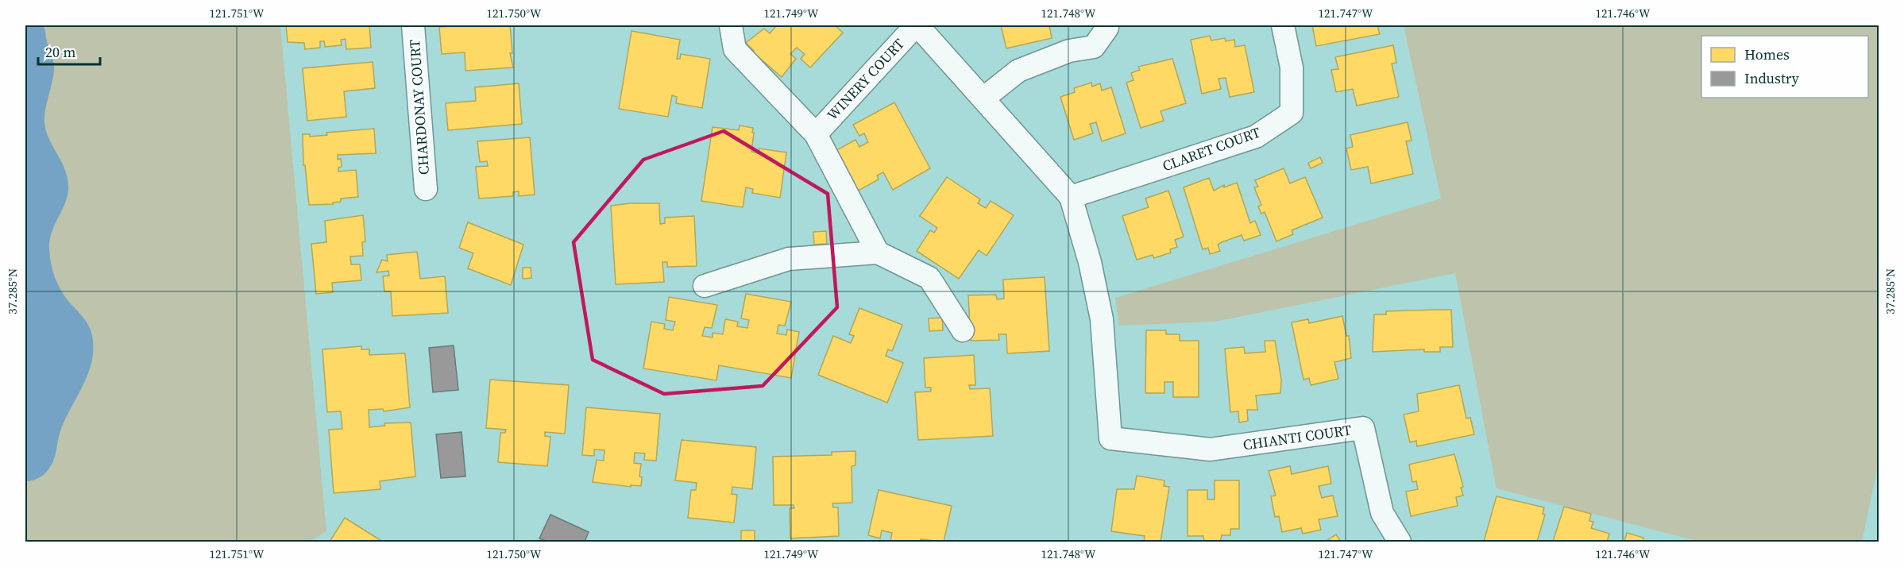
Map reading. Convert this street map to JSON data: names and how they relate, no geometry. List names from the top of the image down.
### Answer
{
  "streets": {
    "street": [
      "WINERY COURT",
      "CHARDONAY COURT",
      "CLARET COURT",
      "CHIANTI COURT"
    ]
  },
  "crossings": [
    ["CLARET COURT", "CHIANTI COURT"]
  ],
  "legend": ["Homes", "Industry"],
  "scale_bar": "20 m",
  "coordinates": [
    "121.751°W",
    "121.750°W",
    "121.749°W",
    "121.748°W",
    "121.747°W",
    "121.746°W",
    "37.285°N"
  ]
}
